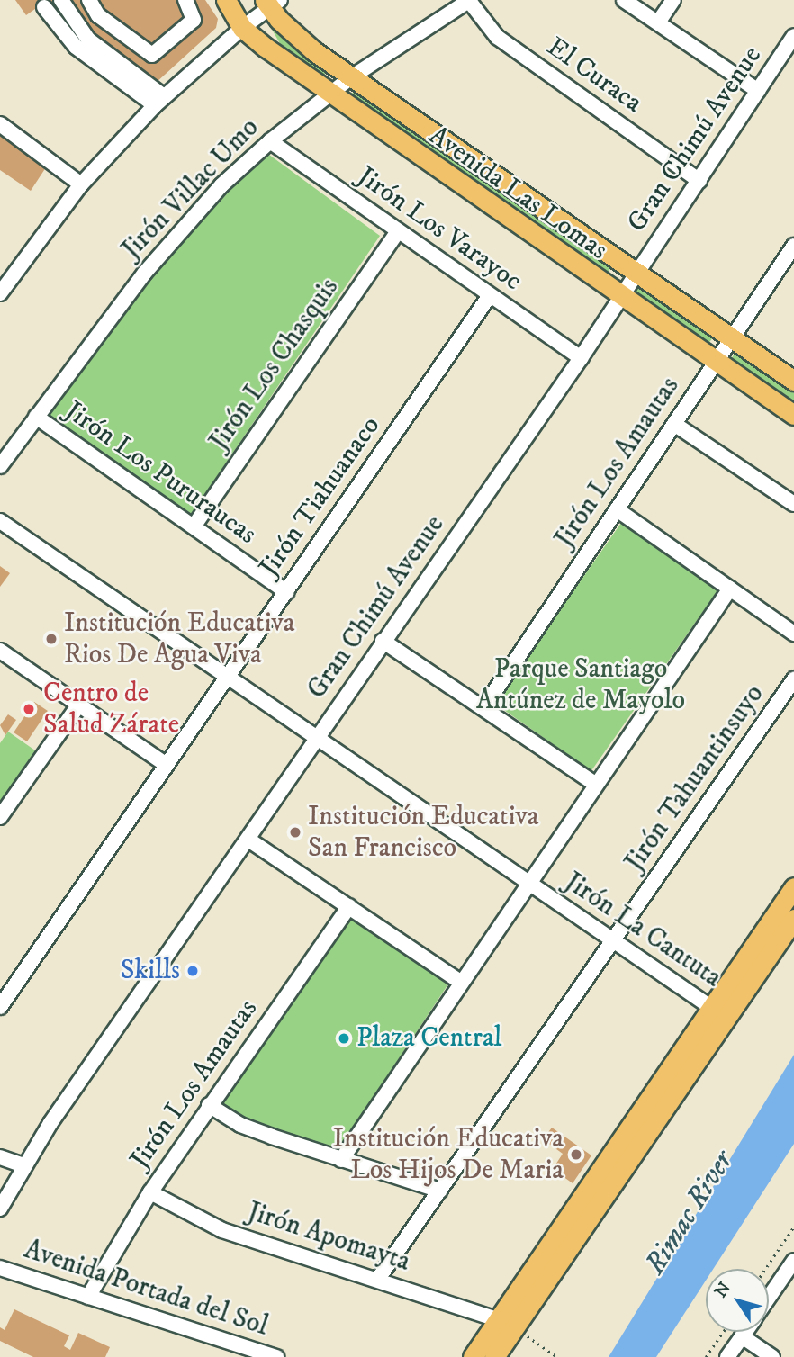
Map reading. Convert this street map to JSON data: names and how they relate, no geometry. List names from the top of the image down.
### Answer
{
  "streets": {
    "main road": ["Avenida Las Lomas"],
    "street": [
      "El Curaca",
      "Gran Chimú Avenue",
      "Jirón Villac Umo",
      "Jirón Los Varayoc",
      "Jirón Los Chasquis",
      "Jirón Los Amautas",
      "Jirón Los Pururaucas",
      "Jirón Tiahuanaco",
      "Jirón Tahuantinsuyo",
      "Jirón La Cantuta",
      "Jirón Apomayta",
      "Avenida Portada del Sol"
    ]
  },
  "crossings": [
    ["El Curaca", "Gran Chimú Avenue"],
    ["El Curaca", "Jirón Villac Umo"],
    ["Gran Chimú Avenue", "Avenida Las Lomas"],
    ["Gran Chimú Avenue", "Jirón Los Varayoc"],
    ["Gran Chimú Avenue", "Jirón La Cantuta"],
    ["Jirón Villac Umo", "Avenida Las Lomas"],
    ["Jirón Villac Umo", "Jirón Los Varayoc"],
    ["Jirón Villac Umo", "Jirón Los Pururaucas"],
    ["Avenida Las Lomas", "Jirón Los Amautas"],
    ["Jirón Los Varayoc", "Jirón Los Chasquis"],
    ["Jirón Los Varayoc", "Jirón Tiahuanaco"],
    ["Jirón Los Chasquis", "Jirón Los Pururaucas"],
    ["Jirón Los Amautas", "Jirón Apomayta"],
    ["Jirón Los Amautas", "Avenida Portada del Sol"],
    ["Jirón Los Pururaucas", "Jirón Tiahuanaco"],
    ["Jirón Tiahuanaco", "Jirón La Cantuta"],
    ["Jirón Tahuantinsuyo", "Jirón La Cantuta"],
    ["Jirón Tahuantinsuyo", "Jirón Apomayta"]
  ],
  "water": ["Rimac River"],
  "parks": ["Parque Santiago Antúnez de Mayolo"],
  "places": [
    "Institución Educativa Rios De Agua Viva",
    "Centro de Salud Zárate",
    "Institución Educativa San Francisco",
    "Skills",
    "Plaza Central",
    "Institución Educativa Los Hijos De Maria"
  ],
  "north": "top left"
}
